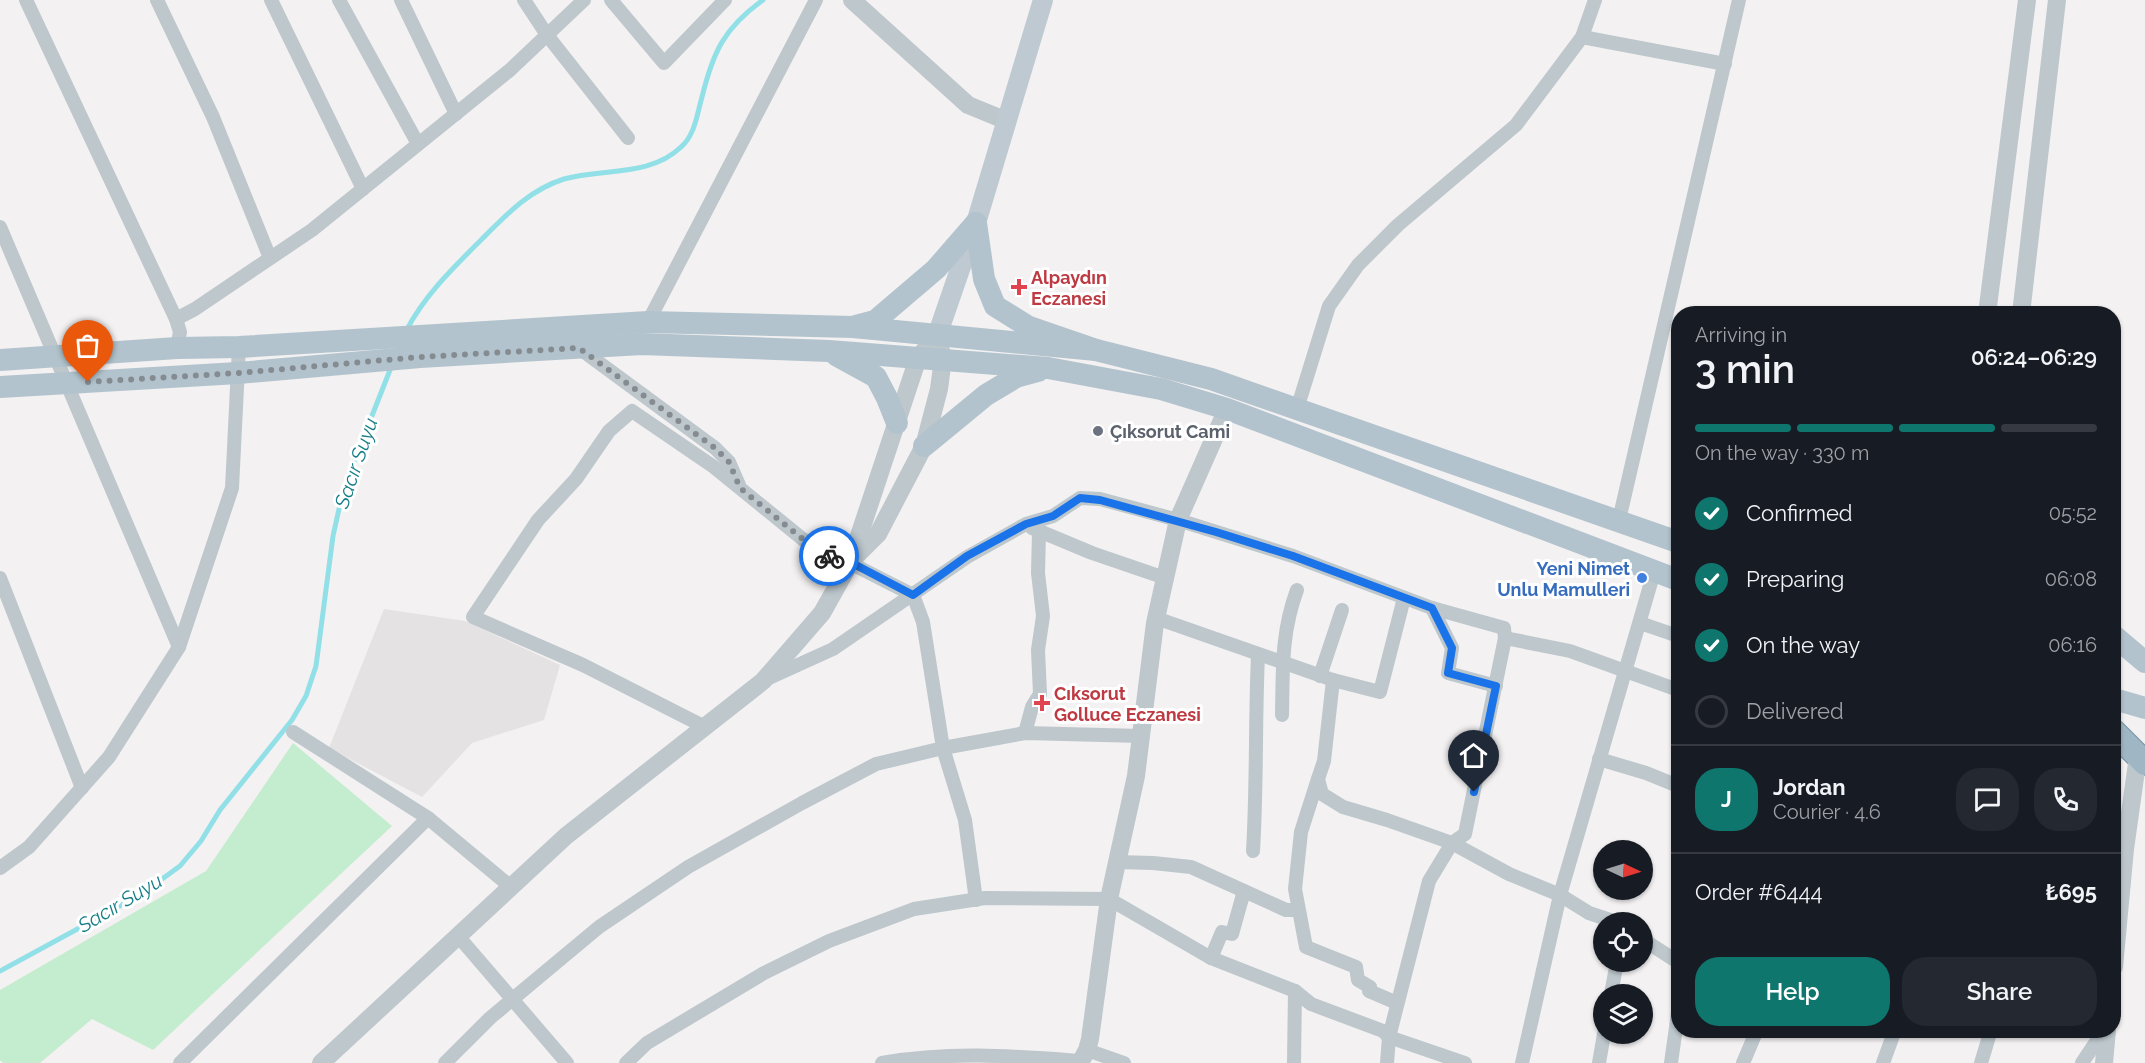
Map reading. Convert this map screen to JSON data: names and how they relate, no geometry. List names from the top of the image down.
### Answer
{
  "water": ["Sacır Suyu"],
  "places": {
    "health": ["Alpaydın Eczanesi", "Cıksorut Golluce Eczanesi"],
    "other": ["Çıksorut Cami", "Yeni Nimet Unlu Mamulleri"]
  },
  "north": "right",
  "page": {
    "heading": ["3 min", "Arriving in", "06:24–06:29"],
    "panel": [
      "Jordan",
      "Courier · 4.6",
      "Order #6444",
      "₺695"
    ],
    "bar": "On the way · 330 m",
    "list": [
      ["Confirmed", "05:52"],
      ["Preparing", "06:08"],
      ["On the way", "06:16"],
      "Delivered"
    ],
    "round": "J",
    "buttons": ["Help", "Share"]
  }
}
